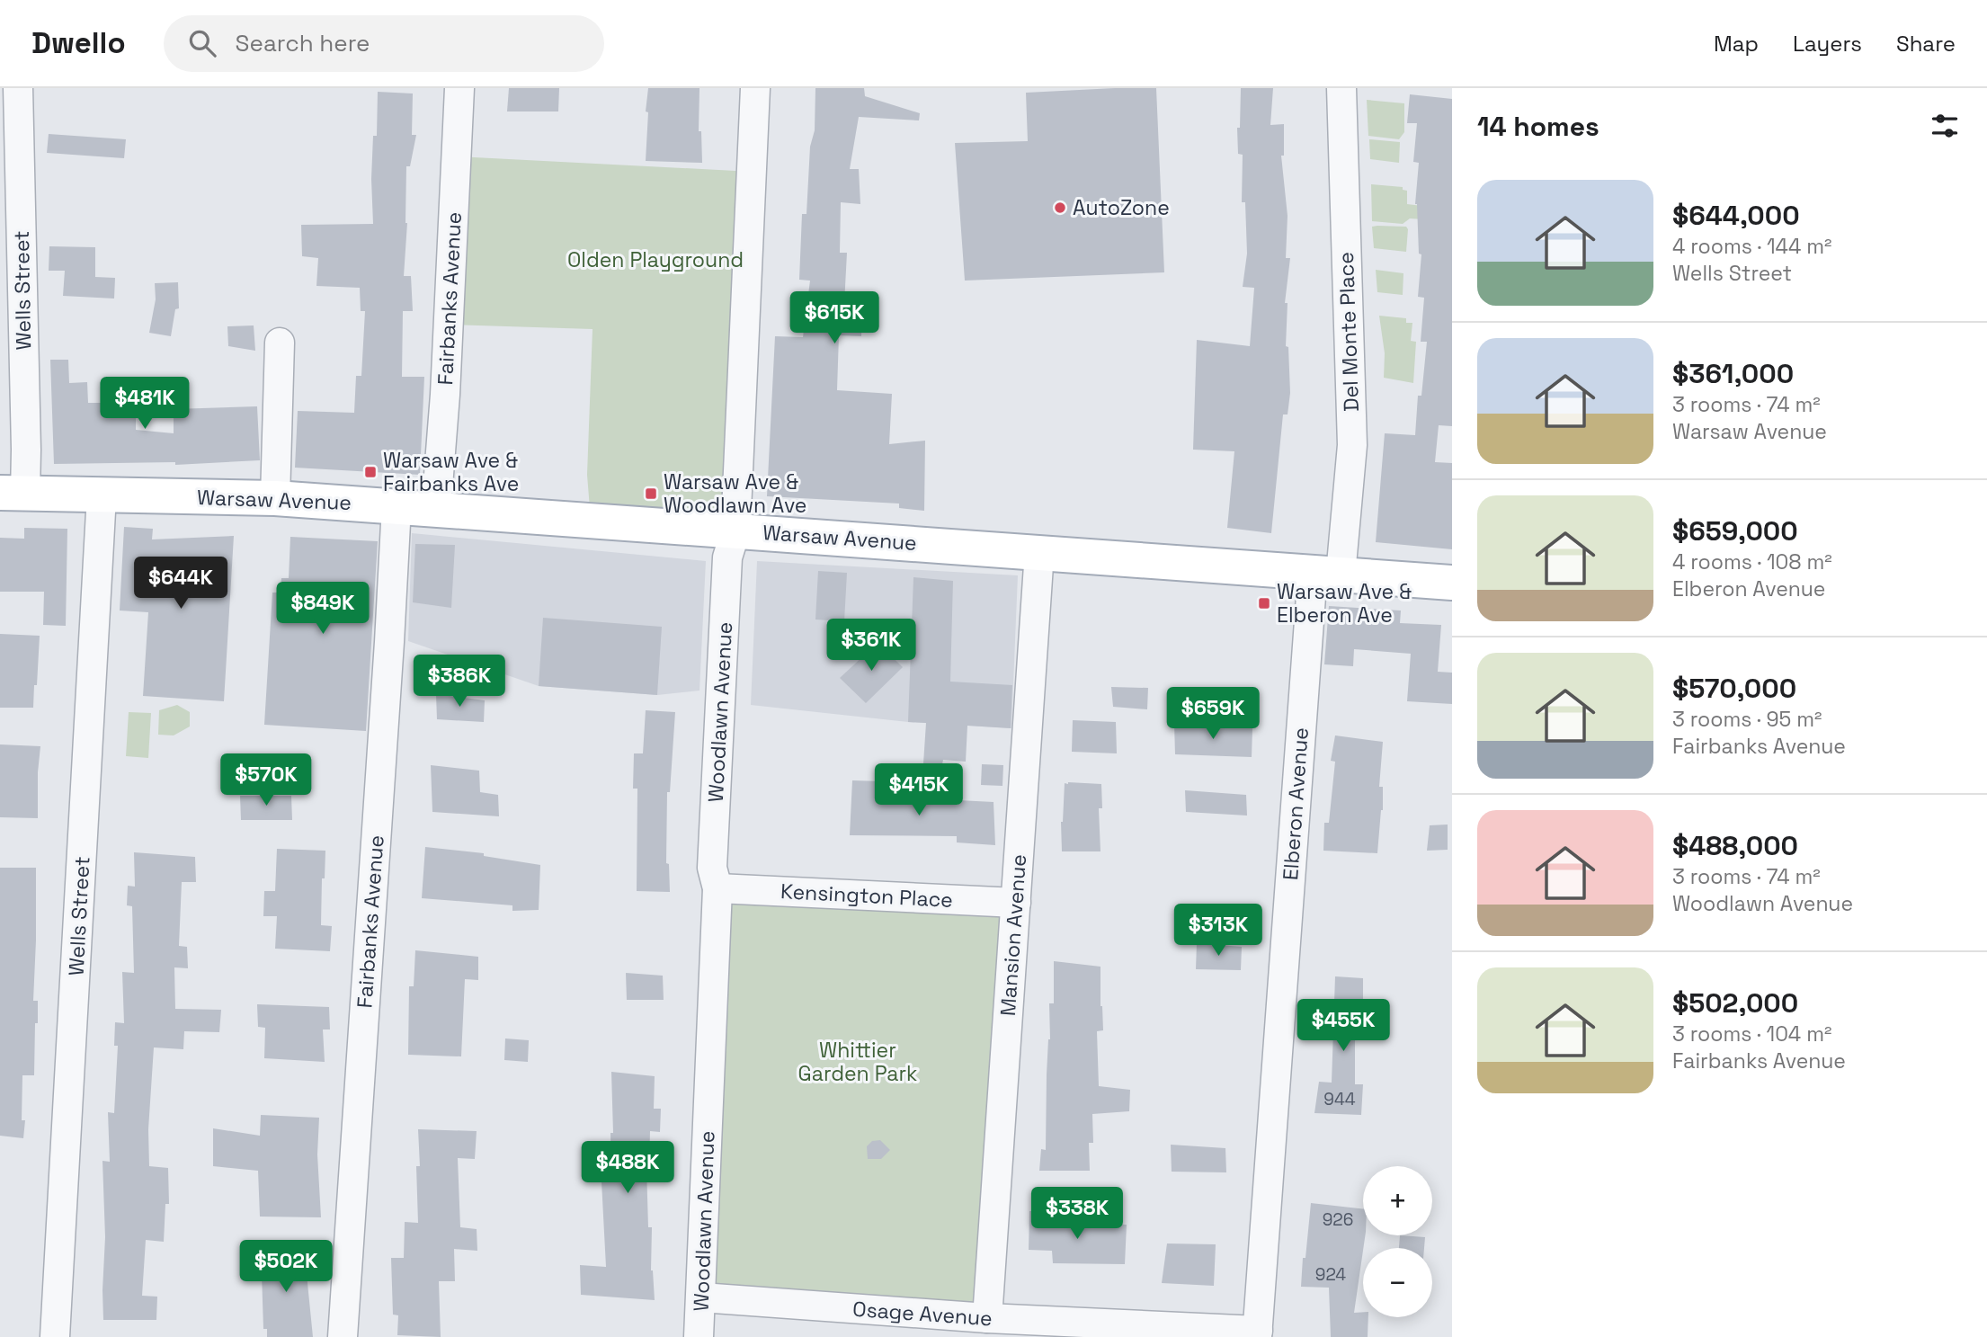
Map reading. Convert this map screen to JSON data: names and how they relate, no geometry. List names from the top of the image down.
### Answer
{
  "streets": {
    "main road": ["Warsaw Avenue"],
    "street": [
      "Wells Street",
      "Fairbanks Avenue",
      "Del Monte Place",
      "Woodlawn Avenue",
      "Elberon Avenue",
      "Kensington Place",
      "Mansion Avenue",
      "Osage Avenue"
    ]
  },
  "crossings": [
    ["Wells Street", "Warsaw Avenue"],
    ["Fairbanks Avenue", "Warsaw Avenue"],
    ["Del Monte Place", "Warsaw Avenue"],
    ["Del Monte Place", "Elberon Avenue"],
    ["Warsaw Avenue", "Woodlawn Avenue"],
    ["Warsaw Avenue", "Elberon Avenue"],
    ["Warsaw Avenue", "Mansion Avenue"],
    ["Woodlawn Avenue", "Kensington Place"],
    ["Woodlawn Avenue", "Osage Avenue"],
    ["Elberon Avenue", "Osage Avenue"],
    ["Kensington Place", "Mansion Avenue"],
    ["Mansion Avenue", "Osage Avenue"]
  ],
  "parks": ["Olden Playground", "Whittier Garden Park"],
  "places": {
    "other": ["AutoZone"],
    "transit": ["Warsaw Ave & Fairbanks Ave", "Warsaw Ave & Woodlawn Ave", "Warsaw Ave & Elberon Ave"]
  },
  "house_numbers": ["944", "926", "924"],
  "page": {
    "header": "Dwello",
    "search": "Search here",
    "nav": ["Map", "Layers", "Share"],
    "heading": "14 homes",
    "list": [
      {
        "name": "$644,000",
        "note": "4 rooms · 144 m² · Wells Street"
      },
      {
        "name": "$361,000",
        "note": "3 rooms · 74 m² · Warsaw Avenue"
      },
      {
        "name": "$659,000",
        "note": "4 rooms · 108 m² · Elberon Avenue"
      },
      {
        "name": "$570,000",
        "note": "3 rooms · 95 m² · Fairbanks Avenue"
      },
      {
        "name": "$488,000",
        "note": "3 rooms · 74 m² · Woodlawn Avenue"
      },
      {
        "name": "$502,000",
        "note": "3 rooms · 104 m² · Fairbanks Avenue"
      }
    ],
    "price": [
      "$615K",
      "$481K",
      "$644K",
      "$849K",
      "$361K",
      "$386K",
      "$659K",
      "$570K",
      "$415K",
      "$313K",
      "$455K",
      "$488K",
      "$338K",
      "$502K"
    ],
    "map_buttons": ["+", "−"]
  }
}
